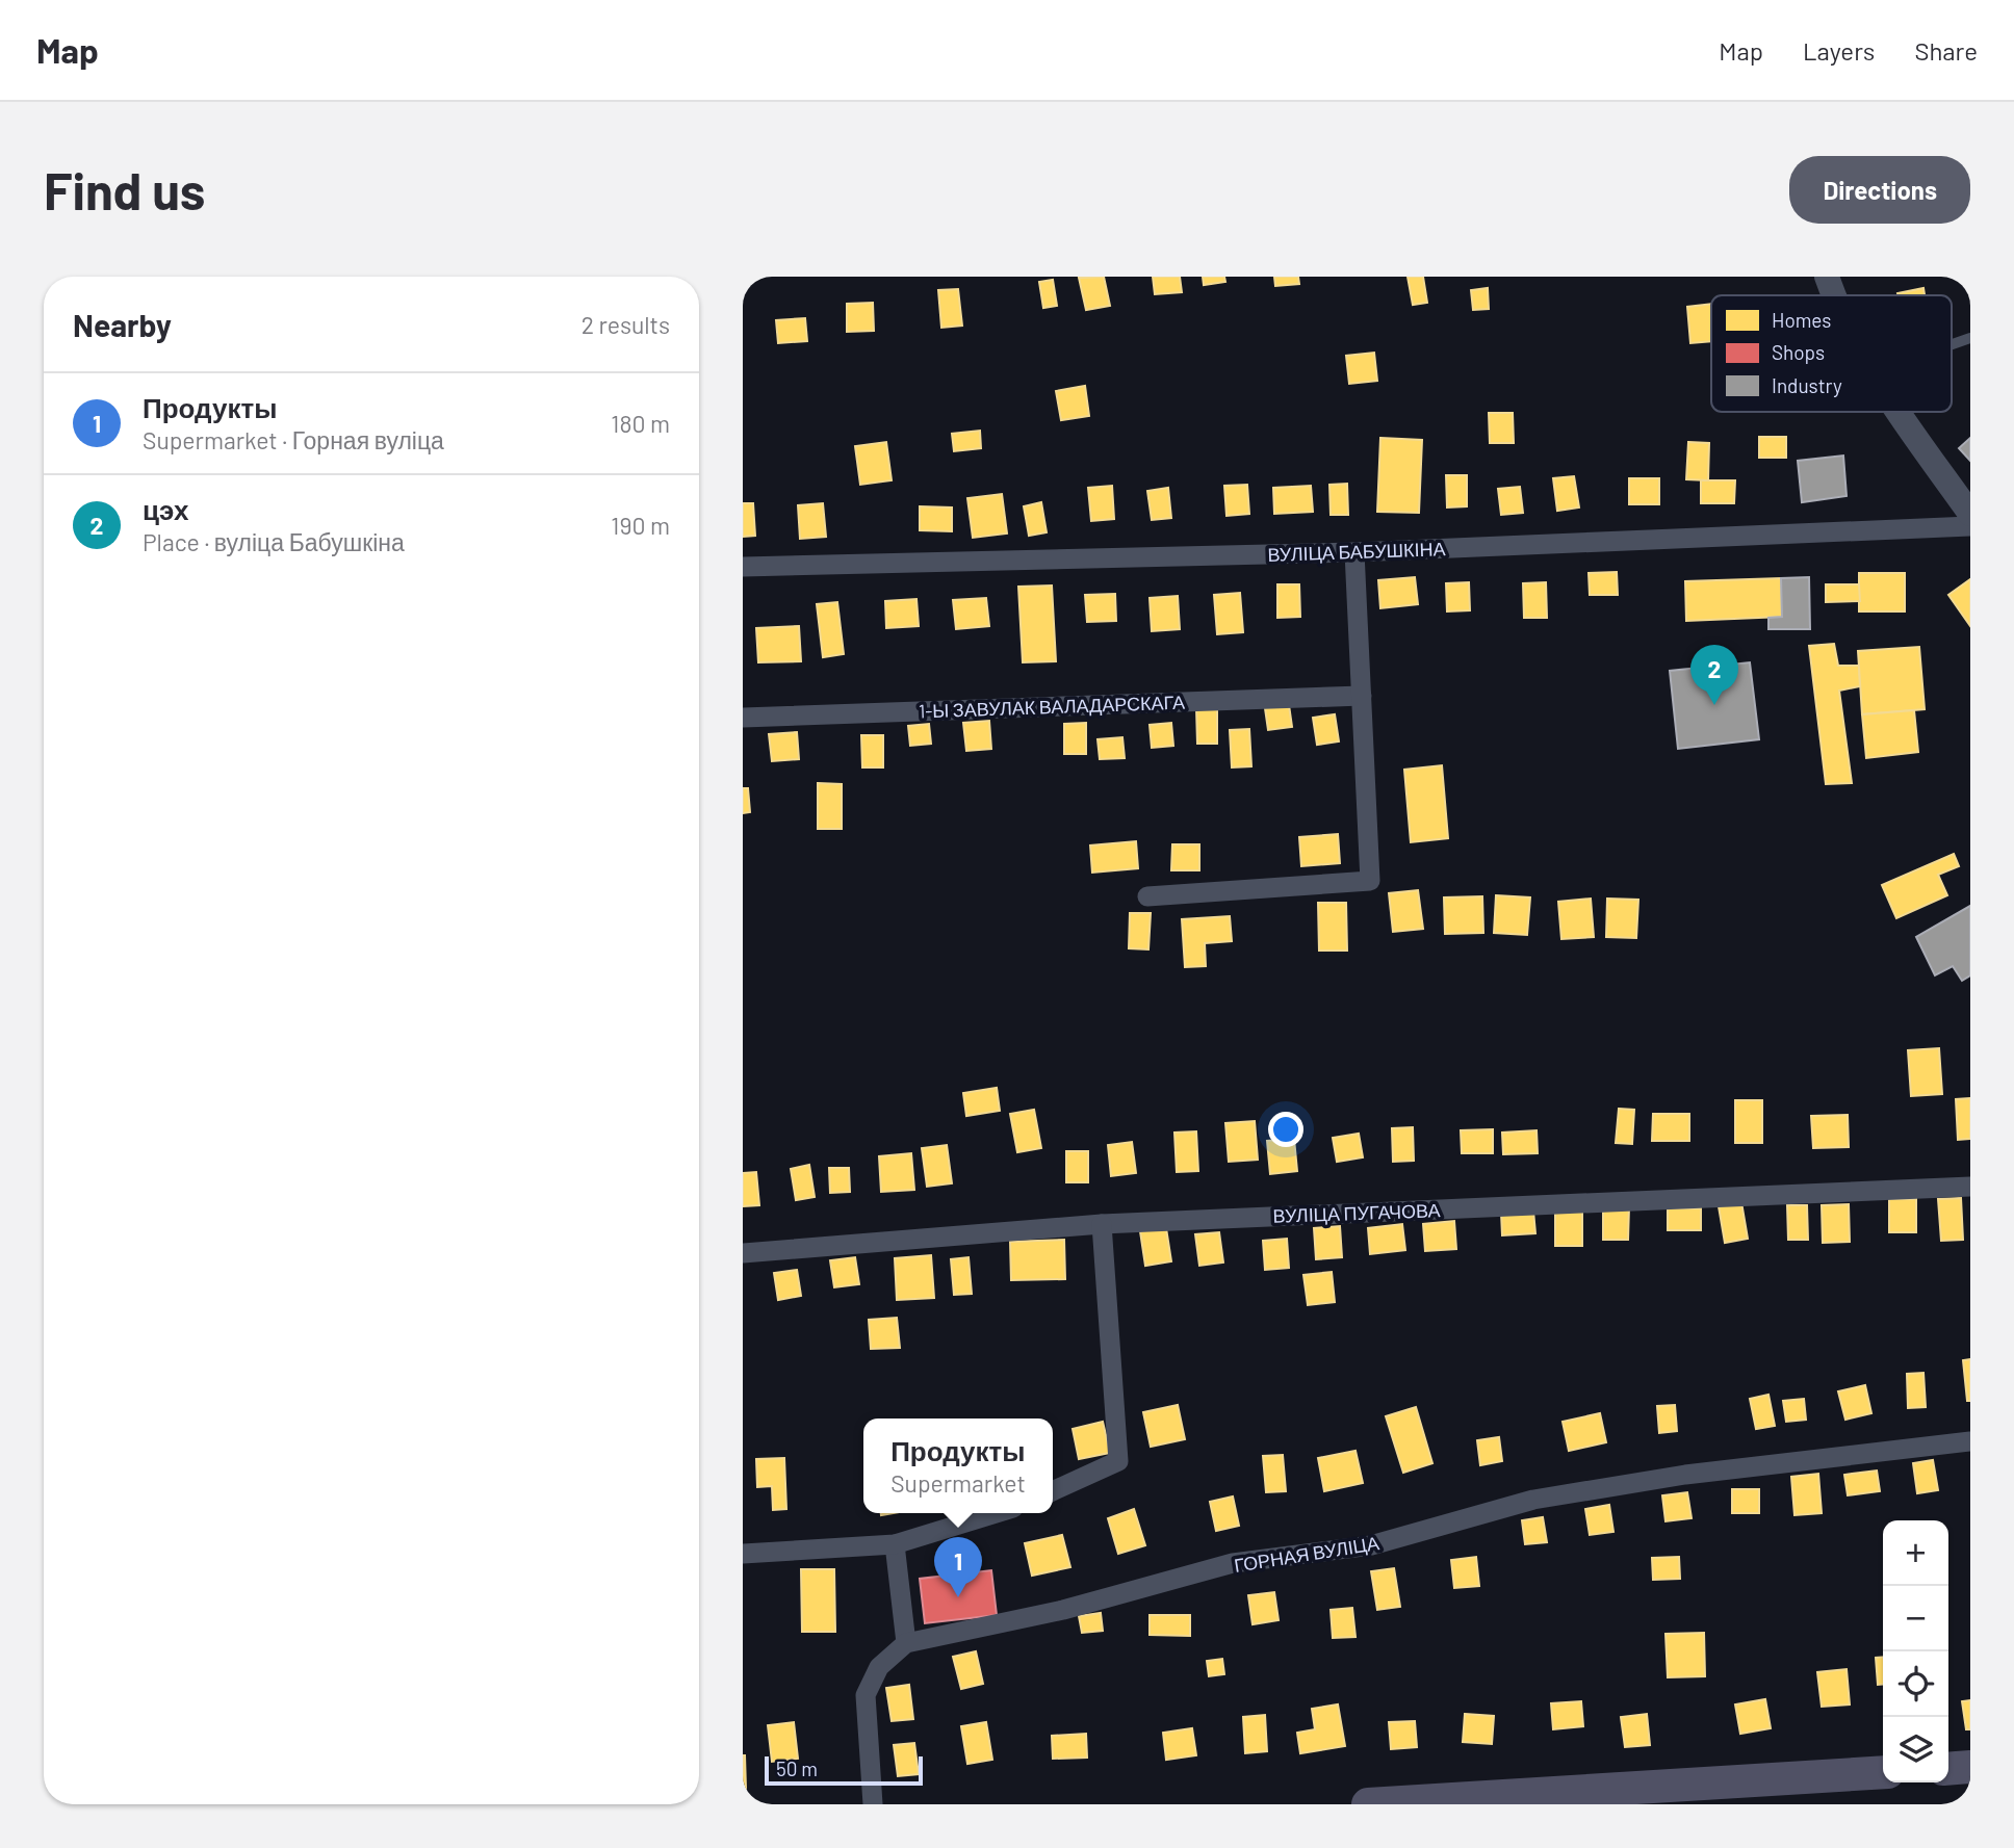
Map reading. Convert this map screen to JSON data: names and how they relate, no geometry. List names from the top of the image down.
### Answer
{
  "streets": {
    "street": [
      "ВУЛІЦА БАБУШКІНА",
      "1-Ы ЗАВУЛАК ВАЛАДАРСКАГА",
      "ВУЛІЦА ПУГАЧОВА",
      "ГОРНАЯ ВУЛІЦА"
    ]
  },
  "legend": ["Homes", "Shops", "Industry"],
  "scale_bar": "50 m",
  "page": {
    "header": "Map",
    "nav": ["Map", "Layers", "Share"],
    "buttons": "Directions",
    "title": "Find us",
    "heading": ["Nearby", "2 results"],
    "list": [
      {
        "mark": "1",
        "name": "Продукты",
        "note": "Supermarket · Горная вуліца",
        "value": "180 m"
      },
      {
        "mark": "2",
        "name": "цэх",
        "note": "Place · вуліца Бабушкіна",
        "value": "190 m"
      }
    ],
    "pins": ["2", "1"],
    "popup": ["Продукты", "Supermarket"],
    "map_buttons": ["+", "−"],
    "scale": "50 m"
  }
}
